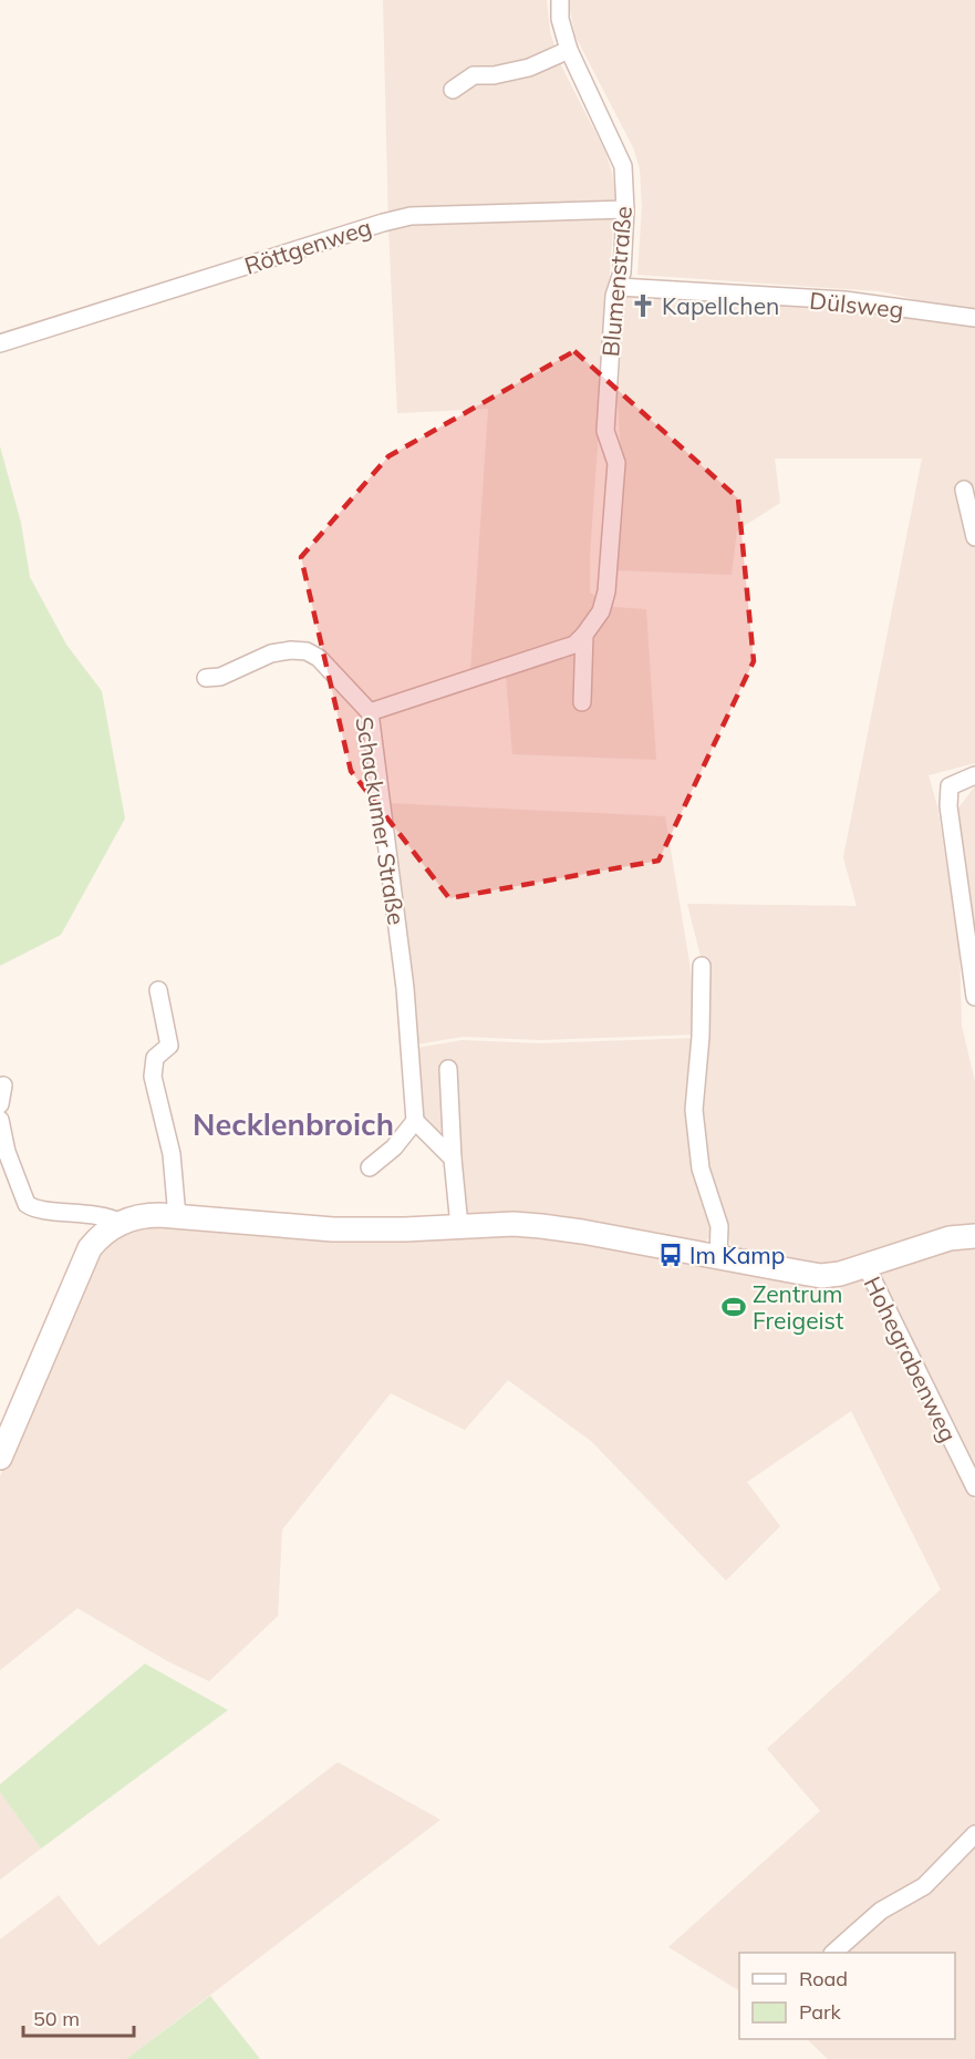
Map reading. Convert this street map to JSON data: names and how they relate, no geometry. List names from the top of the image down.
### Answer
{
  "streets": {
    "street": [
      "Röttgenweg",
      "Blumenstraße",
      "Dülsweg",
      "Schackumer Straße",
      "Hohegrabenweg"
    ]
  },
  "crossings": [
    ["Röttgenweg", "Blumenstraße"],
    ["Blumenstraße", "Dülsweg"],
    ["Blumenstraße", "Schackumer Straße"]
  ],
  "districts": ["Necklenbroich"],
  "places": {
    "church": ["Kapellchen"],
    "bus stop": ["Im Kamp"],
    "sports": ["Zentrum Freigeist"]
  },
  "legend": ["Road", "Park"],
  "scale_bar": "50 m"
}
